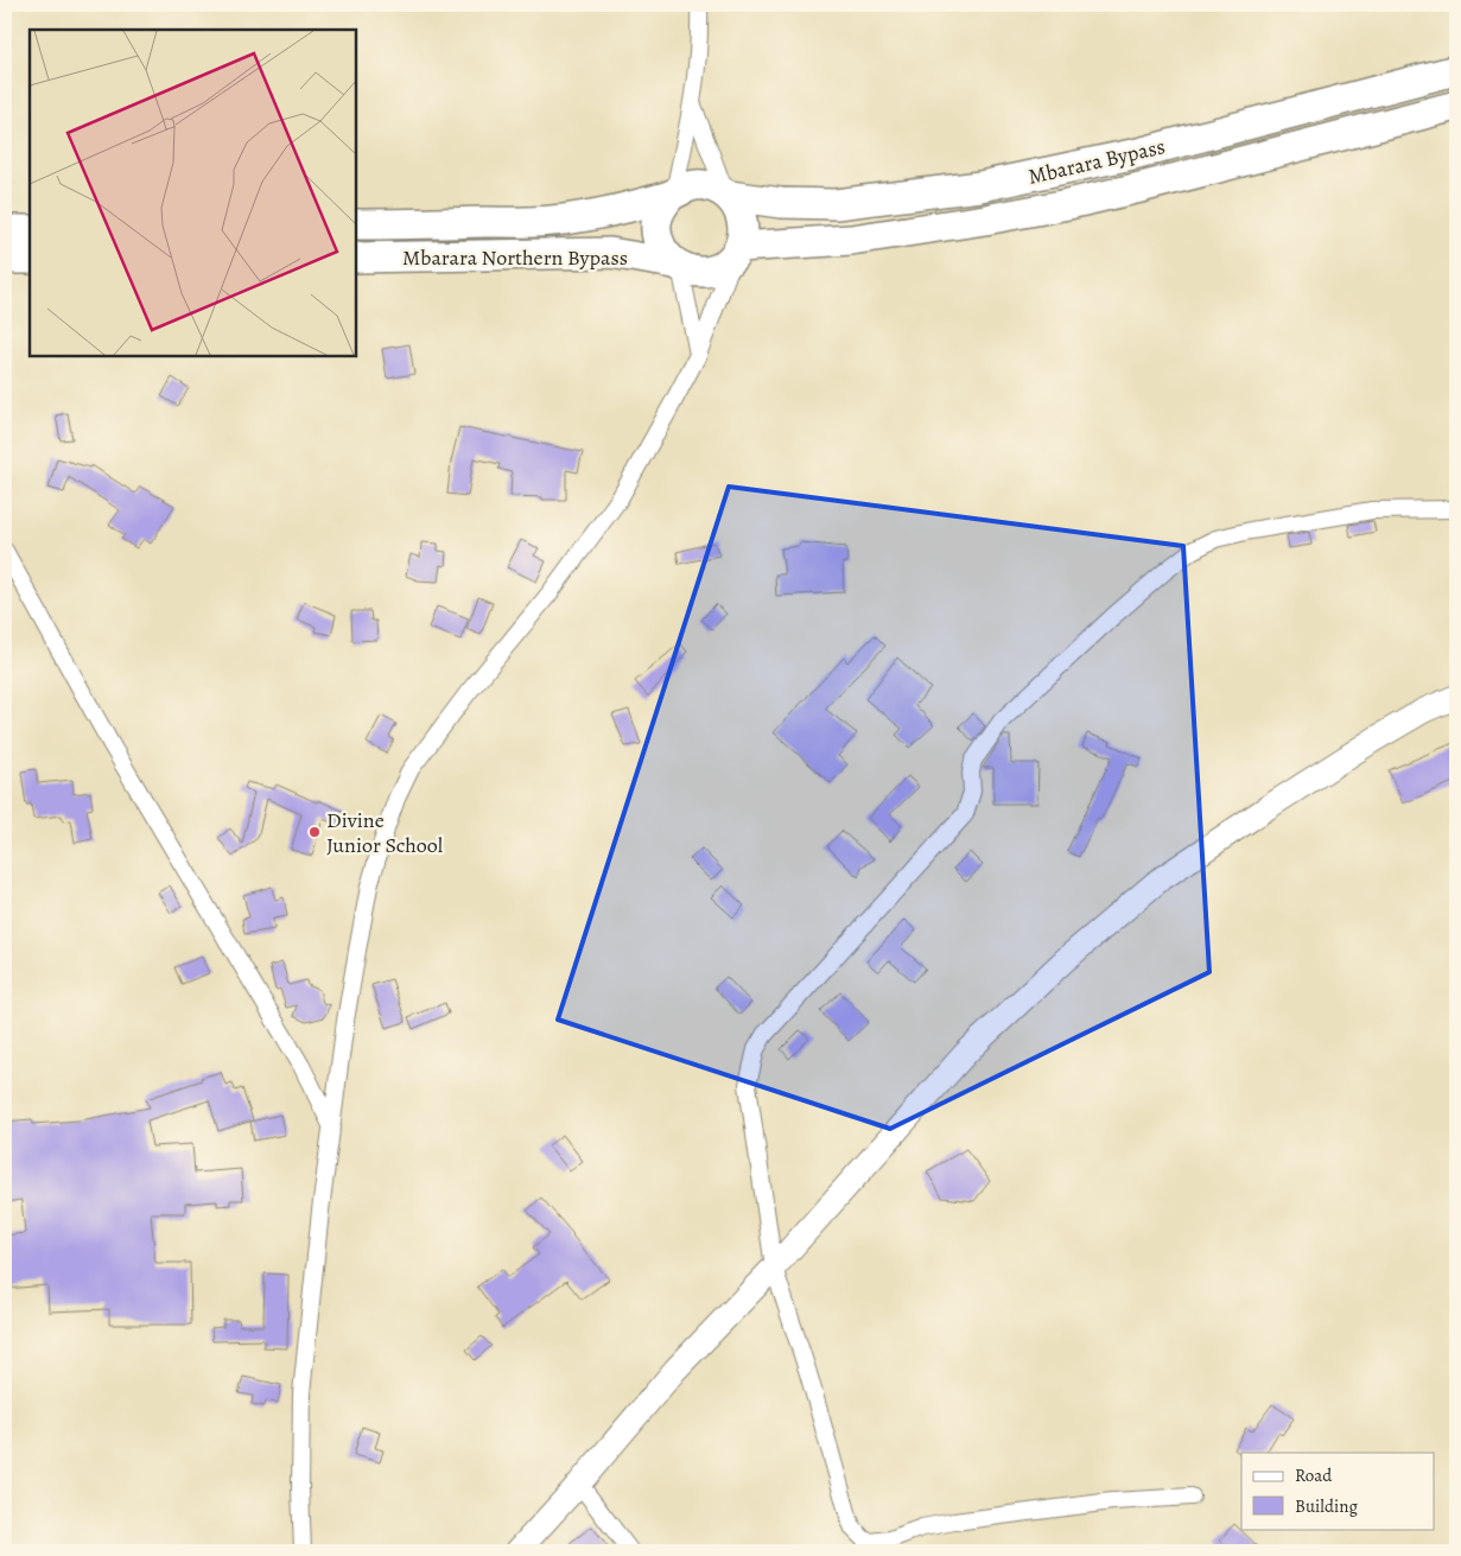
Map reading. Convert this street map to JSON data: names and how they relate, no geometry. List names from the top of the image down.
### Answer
{
  "streets": {
    "highway": ["Mbarara Bypass", "Mbarara Northern Bypass"]
  },
  "crossings": [
    ["Mbarara Bypass", "Mbarara Northern Bypass"]
  ],
  "places": ["Divine Junior School"],
  "legend": ["Road", "Building"]
}
